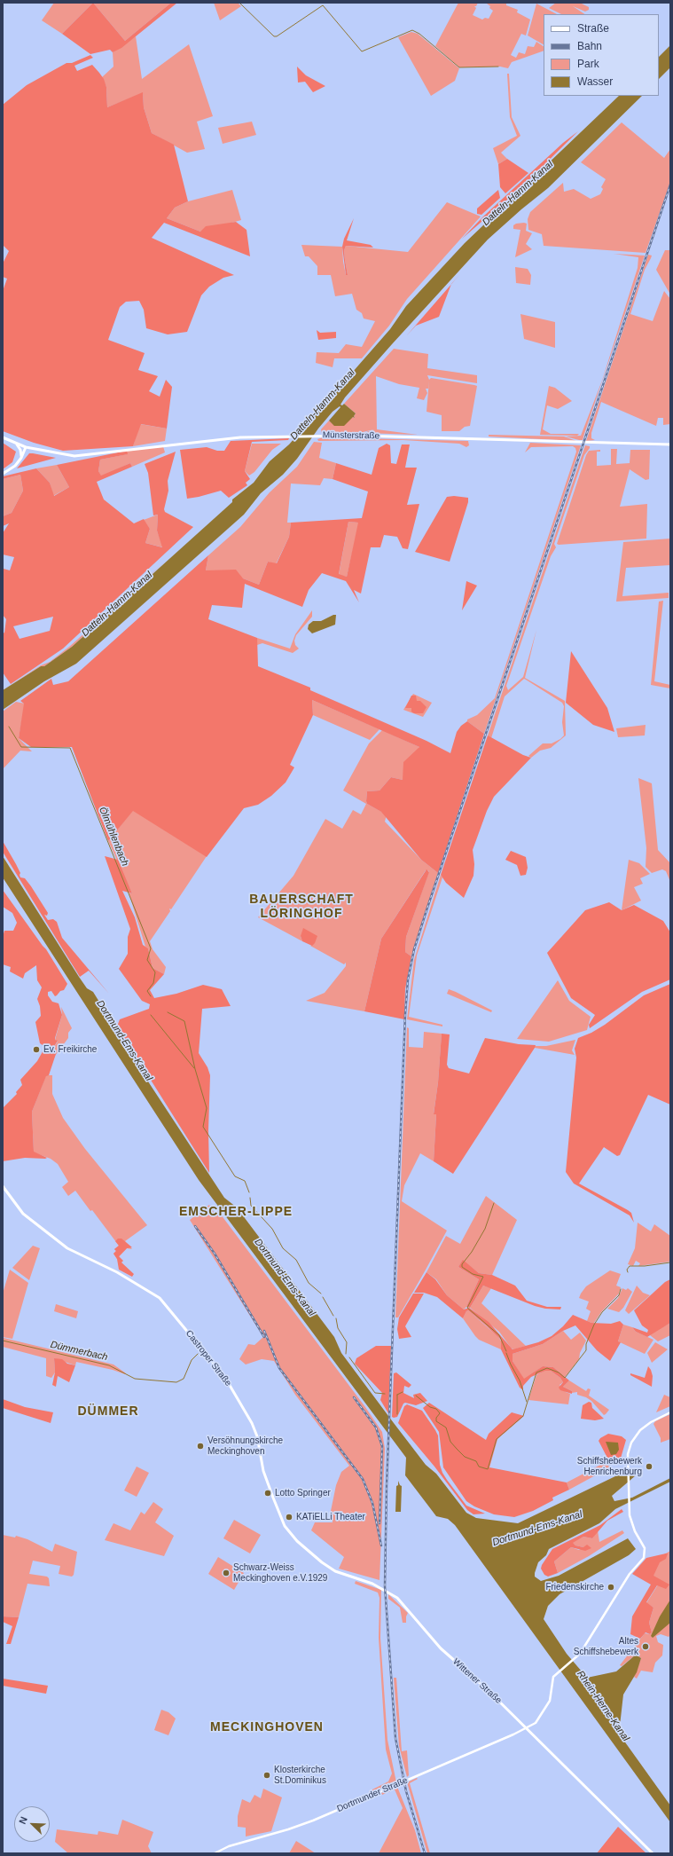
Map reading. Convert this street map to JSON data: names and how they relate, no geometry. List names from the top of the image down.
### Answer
{
  "streets": {
    "main road": [
      "Münsterstraße",
      "Castroper Straße",
      "Wittener Straße",
      "Dortmunder Straße"
    ]
  },
  "crossings": [
    ["Castroper Straße", "Wittener Straße"],
    ["Wittener Straße", "Dortmunder Straße"]
  ],
  "districts": [
    "BAUERSCHAFT LÖRINGHOF",
    "EMSCHER-LIPPE",
    "DÜMMER",
    "MECKINGHOVEN"
  ],
  "water": [
    "Datteln-Hamm-Kanal",
    "Ölmühlenbach",
    "Dortmund-Ems-Kanal",
    "Dümmerbach",
    "Rhein-Herne-Kanal"
  ],
  "places": [
    "Ev. Freikirche",
    "Versöhnungskirche Meckinghoven",
    "Schiffshebewerk Henrichenburg",
    "Lotto Springer",
    "KATiELLi Theater",
    "Schwarz-Weiss Meckinghoven e.V.1929",
    "Friedenskirche",
    "Altes Schiffshebewerk",
    "Klosterkirche St.Dominikus"
  ],
  "legend": [
    "Straße",
    "Bahn",
    "Park",
    "Wasser"
  ],
  "north": "top left"
}
